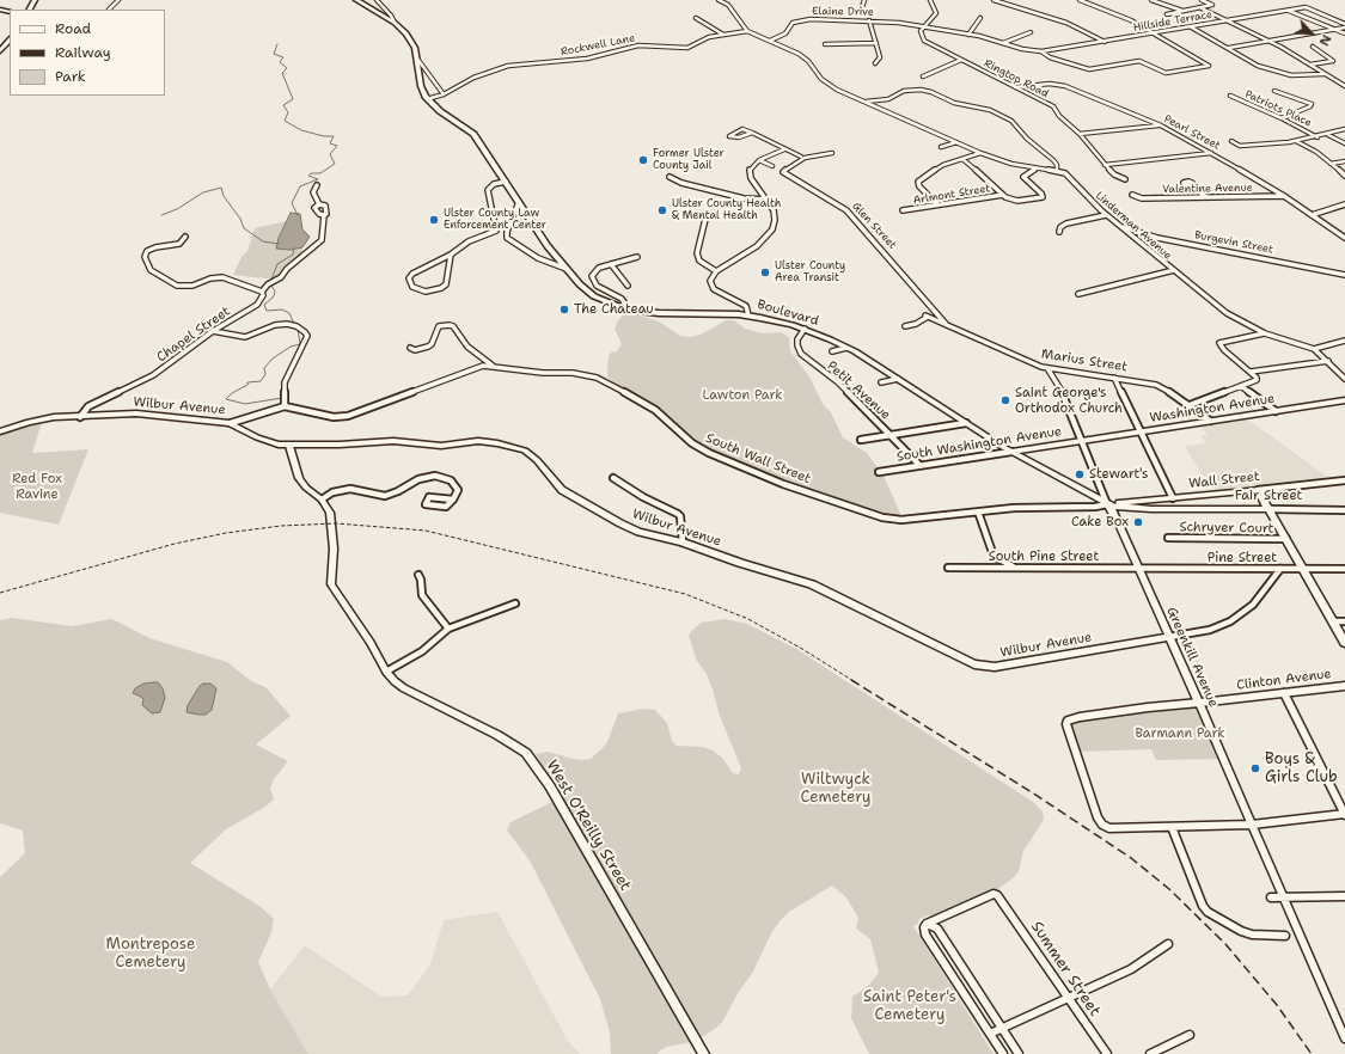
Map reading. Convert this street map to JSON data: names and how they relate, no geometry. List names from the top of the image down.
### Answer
{
  "streets": {
    "main road": [
      "Boulevard",
      "Wilbur Avenue",
      "Wall Street",
      "Fair Street",
      "Greenkill Avenue",
      "Clinton Avenue"
    ],
    "street": [
      "Elaine Drive",
      "Hillside Terrace",
      "Rockwell Lane",
      "Ringtop Road",
      "Patriots Place",
      "Pearl Street",
      "Valentine Avenue",
      "Arlmont Street",
      "Glen Street",
      "Linderman Avenue",
      "Burgevin Street",
      "Chapel Street",
      "Marius Street",
      "Petit Avenue",
      "Washington Avenue",
      "South Washington Avenue",
      "South Wall Street",
      "Schryver Court",
      "South Pine Street",
      "Pine Street",
      "West O'Reilly Street",
      "Summer Street"
    ]
  },
  "crossings": [
    ["Elaine Drive", "Hillside Terrace"],
    ["Elaine Drive", "Ringtop Road"],
    ["Elaine Drive", "Linderman Avenue"],
    ["Rockwell Lane", "Linderman Avenue"],
    ["Rockwell Lane", "Boulevard"],
    ["Ringtop Road", "Pearl Street"],
    ["Pearl Street", "Valentine Avenue"],
    ["Glen Street", "Marius Street"],
    ["Linderman Avenue", "Burgevin Street"],
    ["Boulevard", "Petit Avenue"],
    ["Boulevard", "South Washington Avenue"],
    ["Boulevard", "South Wall Street"],
    ["Boulevard", "Wall Street"],
    ["Boulevard", "Fair Street"],
    ["Boulevard", "Greenkill Avenue"],
    ["Chapel Street", "Wilbur Avenue"],
    ["Marius Street", "Washington Avenue"],
    ["Marius Street", "Greenkill Avenue"],
    ["Petit Avenue", "South Washington Avenue"],
    ["Wilbur Avenue", "South Wall Street"],
    ["Wilbur Avenue", "Greenkill Avenue"],
    ["Wilbur Avenue", "West O'Reilly Street"],
    ["Washington Avenue", "South Washington Avenue"],
    ["Washington Avenue", "Greenkill Avenue"],
    ["South Washington Avenue", "Greenkill Avenue"],
    ["South Wall Street", "Wall Street"],
    ["South Wall Street", "Fair Street"],
    ["South Wall Street", "Greenkill Avenue"],
    ["Wall Street", "Fair Street"],
    ["Wall Street", "Greenkill Avenue"],
    ["Fair Street", "Greenkill Avenue"],
    ["South Pine Street", "Pine Street"],
    ["South Pine Street", "Greenkill Avenue"],
    ["Pine Street", "Greenkill Avenue"],
    ["Greenkill Avenue", "Clinton Avenue"]
  ],
  "parks": [
    "Lawton Park",
    "Red Fox Ravine",
    "Barmann Park",
    "Wiltwyck Cemetery",
    "Montrepose Cemetery",
    "Saint Peter's Cemetery"
  ],
  "places": [
    "Former Ulster County Jail",
    "Ulster County Health & Mental Health",
    "Ulster County Law Enforcement Center",
    "Ulster County Area Transit",
    "The Chateau",
    "Saint George's Orthodox Church",
    "Stewart's",
    "Cake Box",
    "Boys & Girls Club"
  ],
  "legend": ["Road", "Railway", "Park"],
  "north": "bottom right"
}
